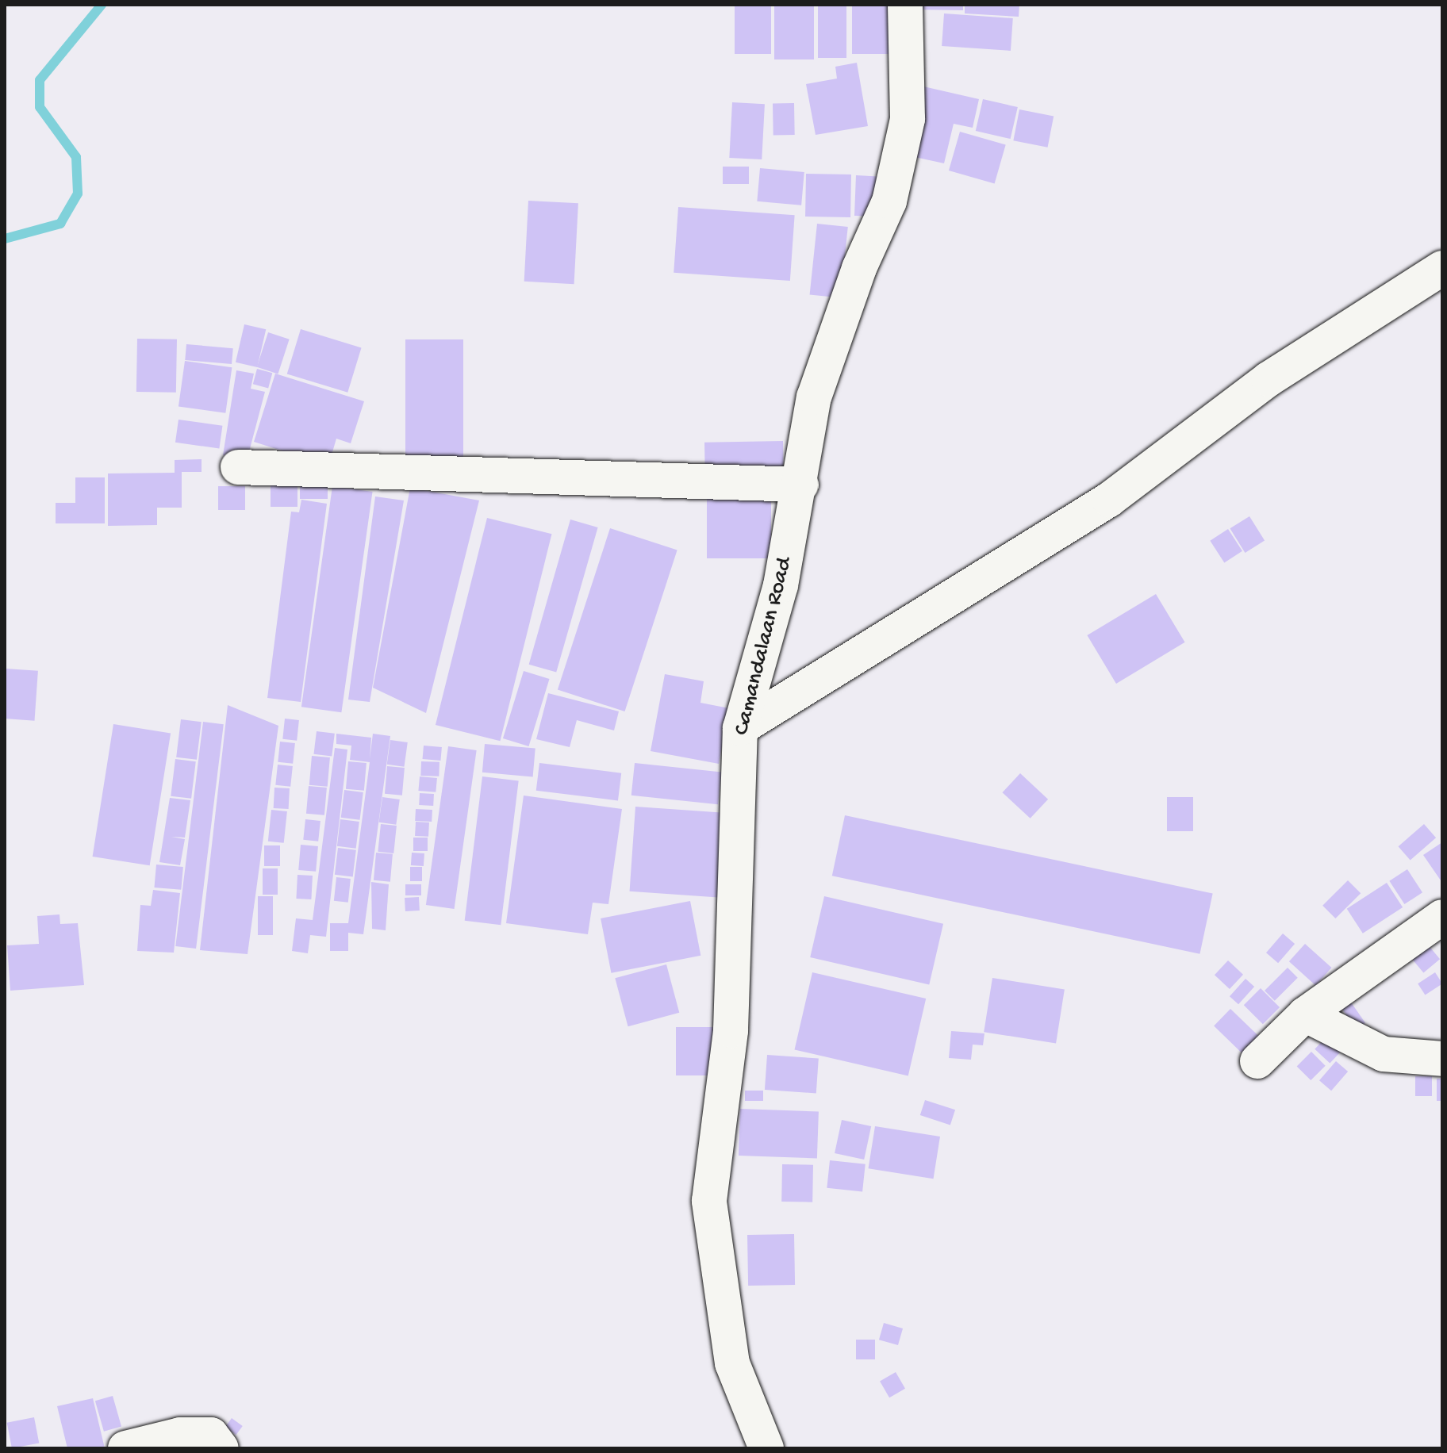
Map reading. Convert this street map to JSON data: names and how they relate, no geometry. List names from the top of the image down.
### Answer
{
  "streets": {
    "street": ["Camandalaan Road"]
  }
}
